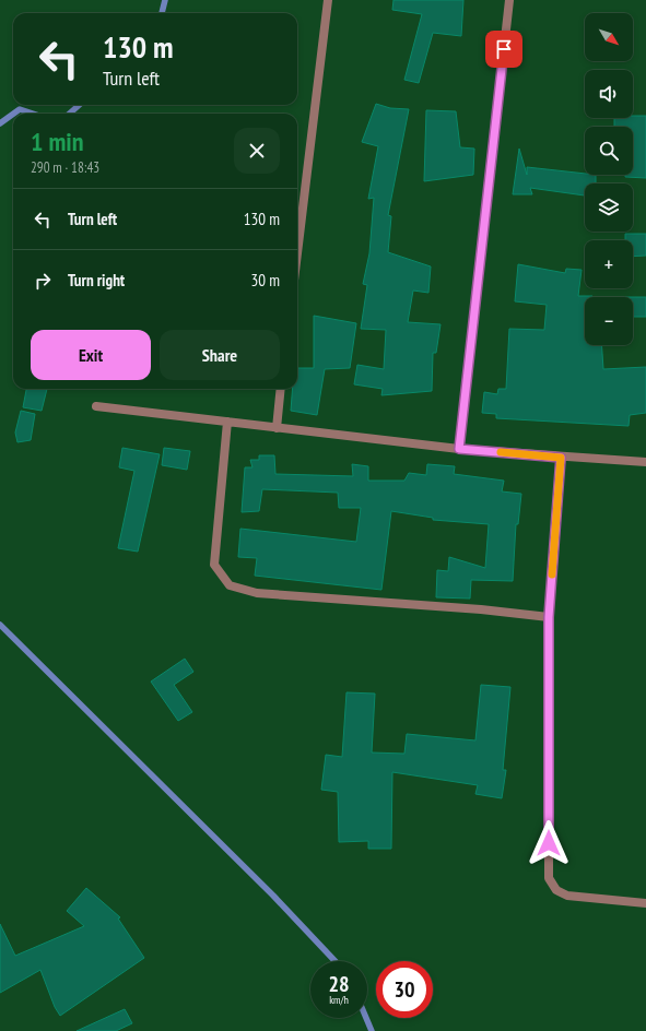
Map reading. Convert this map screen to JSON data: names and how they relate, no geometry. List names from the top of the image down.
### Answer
{
  "north": "bottom right",
  "page": {
    "map_buttons": ["+", "−"],
    "turn": ["130 m", "Turn left"],
    "heading": ["1 min", "290 m · 18:43"],
    "list": [
      {
        "name": "Turn left",
        "value": "130 m"
      },
      {
        "name": "Turn right",
        "value": "30 m"
      }
    ],
    "buttons": ["Exit", "Share"],
    "speed": "28 km/h",
    "limit": "30"
  }
}
